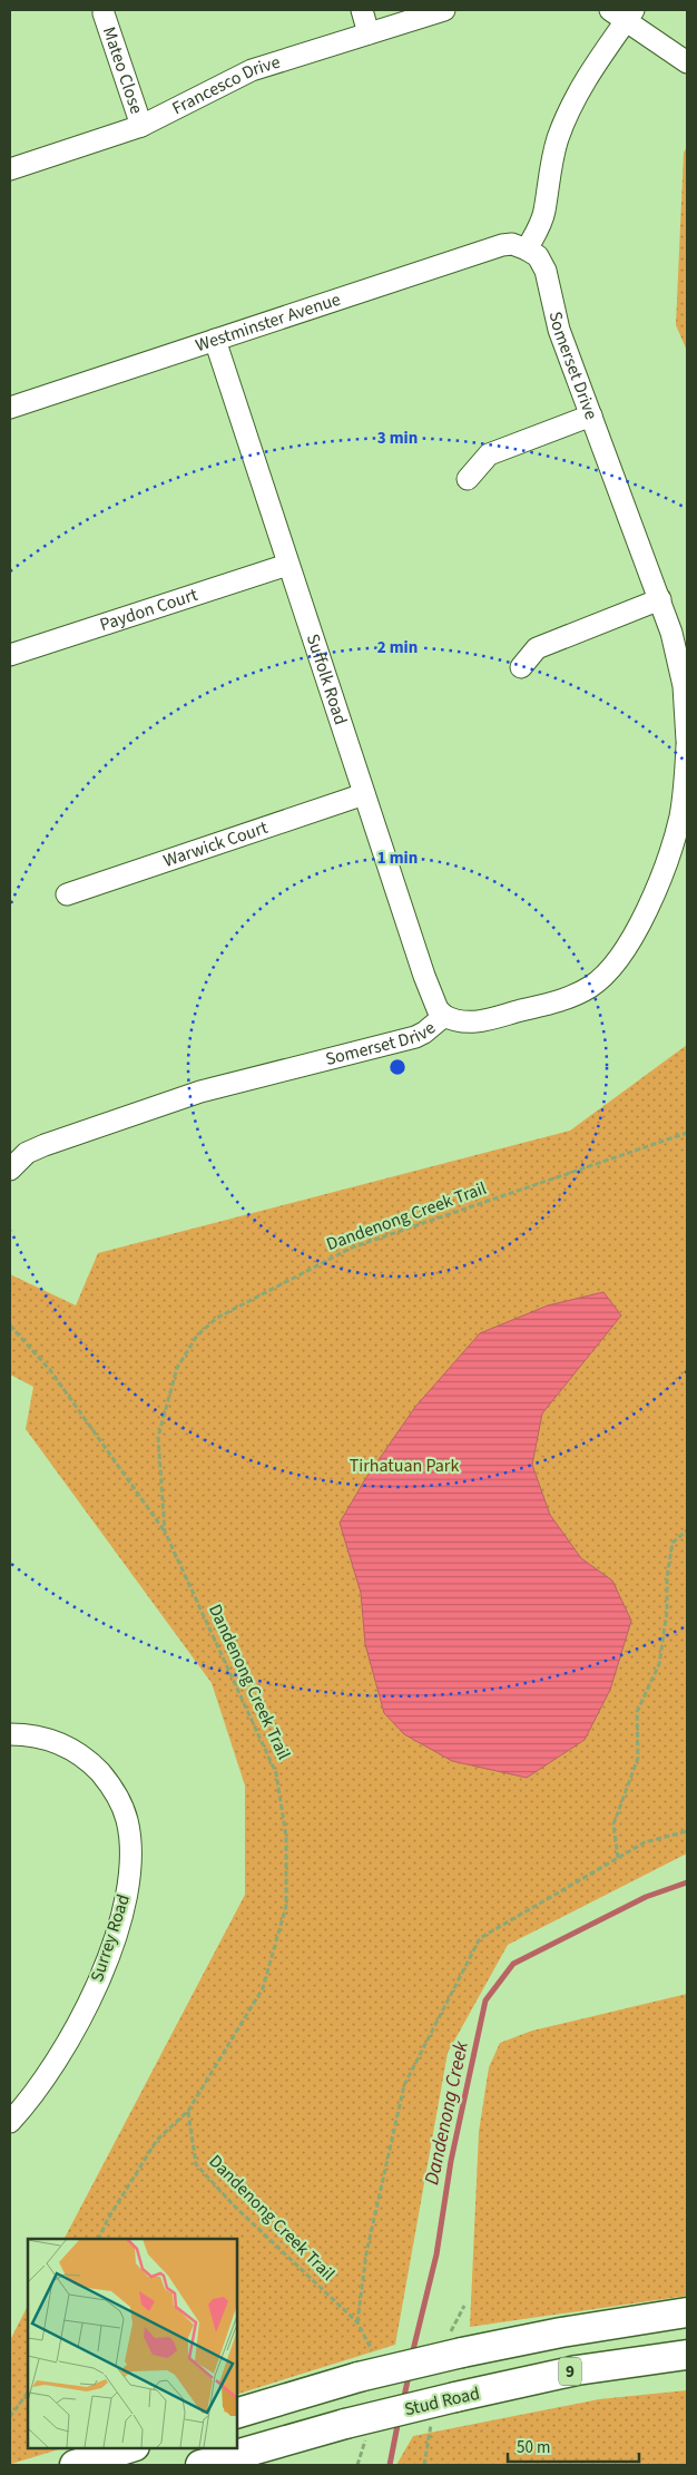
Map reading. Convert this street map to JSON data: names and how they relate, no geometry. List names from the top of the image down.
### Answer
{
  "streets": {
    "highway": ["9", "Stud Road"],
    "street": [
      "Mateo Close",
      "Francesco Drive",
      "Westminster Avenue",
      "Somerset Drive",
      "Paydon Court",
      "Suffolk Road",
      "Warwick Court",
      "Surrey Road"
    ],
    "path": ["Dandenong Creek Trail"]
  },
  "crossings": [
    ["Mateo Close", "Francesco Drive"],
    ["Westminster Avenue", "Somerset Drive"],
    ["Westminster Avenue", "Suffolk Road"],
    ["Somerset Drive", "Suffolk Road"],
    ["Paydon Court", "Suffolk Road"],
    ["Suffolk Road", "Warwick Court"]
  ],
  "water": ["Dandenong Creek"],
  "parks": ["Tirhatuan Park"],
  "scale_bar": "50 m",
  "rings": ["3 min", "2 min", "1 min"]
}
